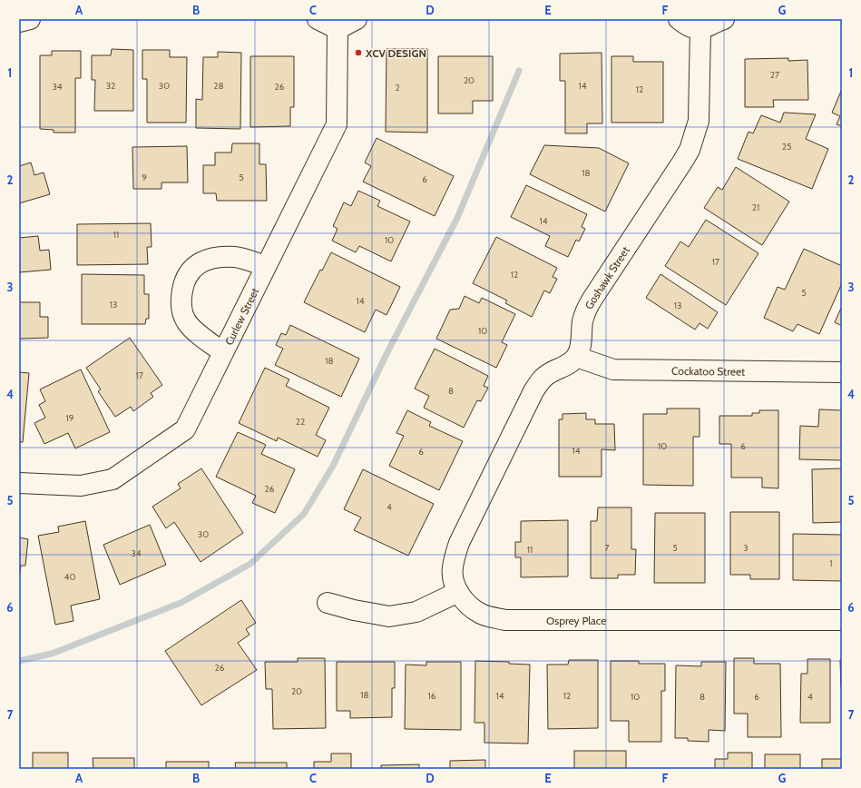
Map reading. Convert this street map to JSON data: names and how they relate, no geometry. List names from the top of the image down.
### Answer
{
  "streets": {
    "street": [
      "Goshawk Street",
      "Curlew Street",
      "Cockatoo Street",
      "Osprey Place"
    ]
  },
  "crossings": [
    ["Goshawk Street", "Cockatoo Street"]
  ],
  "places": ["XCV DESIGN"],
  "house_numbers": [
    "27",
    "20",
    "32",
    "30",
    "28",
    "14",
    "34",
    "26",
    "2",
    "12",
    "25",
    "18",
    "9",
    "5",
    "6",
    "21",
    "14",
    "11",
    "10",
    "17",
    "12",
    "5",
    "14",
    "13",
    "13",
    "10",
    "18",
    "17",
    "8",
    "19",
    "22",
    "10",
    "6",
    "14",
    "6",
    "26",
    "4",
    "30",
    "7",
    "5",
    "3",
    "11",
    "34",
    "1",
    "40",
    "26",
    "20",
    "18",
    "16",
    "14",
    "12",
    "10",
    "8",
    "6",
    "4"
  ],
  "grid": {
    "columns": [
      "A",
      "B",
      "C",
      "D",
      "E",
      "F",
      "G"
    ],
    "rows": [
      "1",
      "2",
      "3",
      "4",
      "5",
      "6",
      "7"
    ]
  }
}
